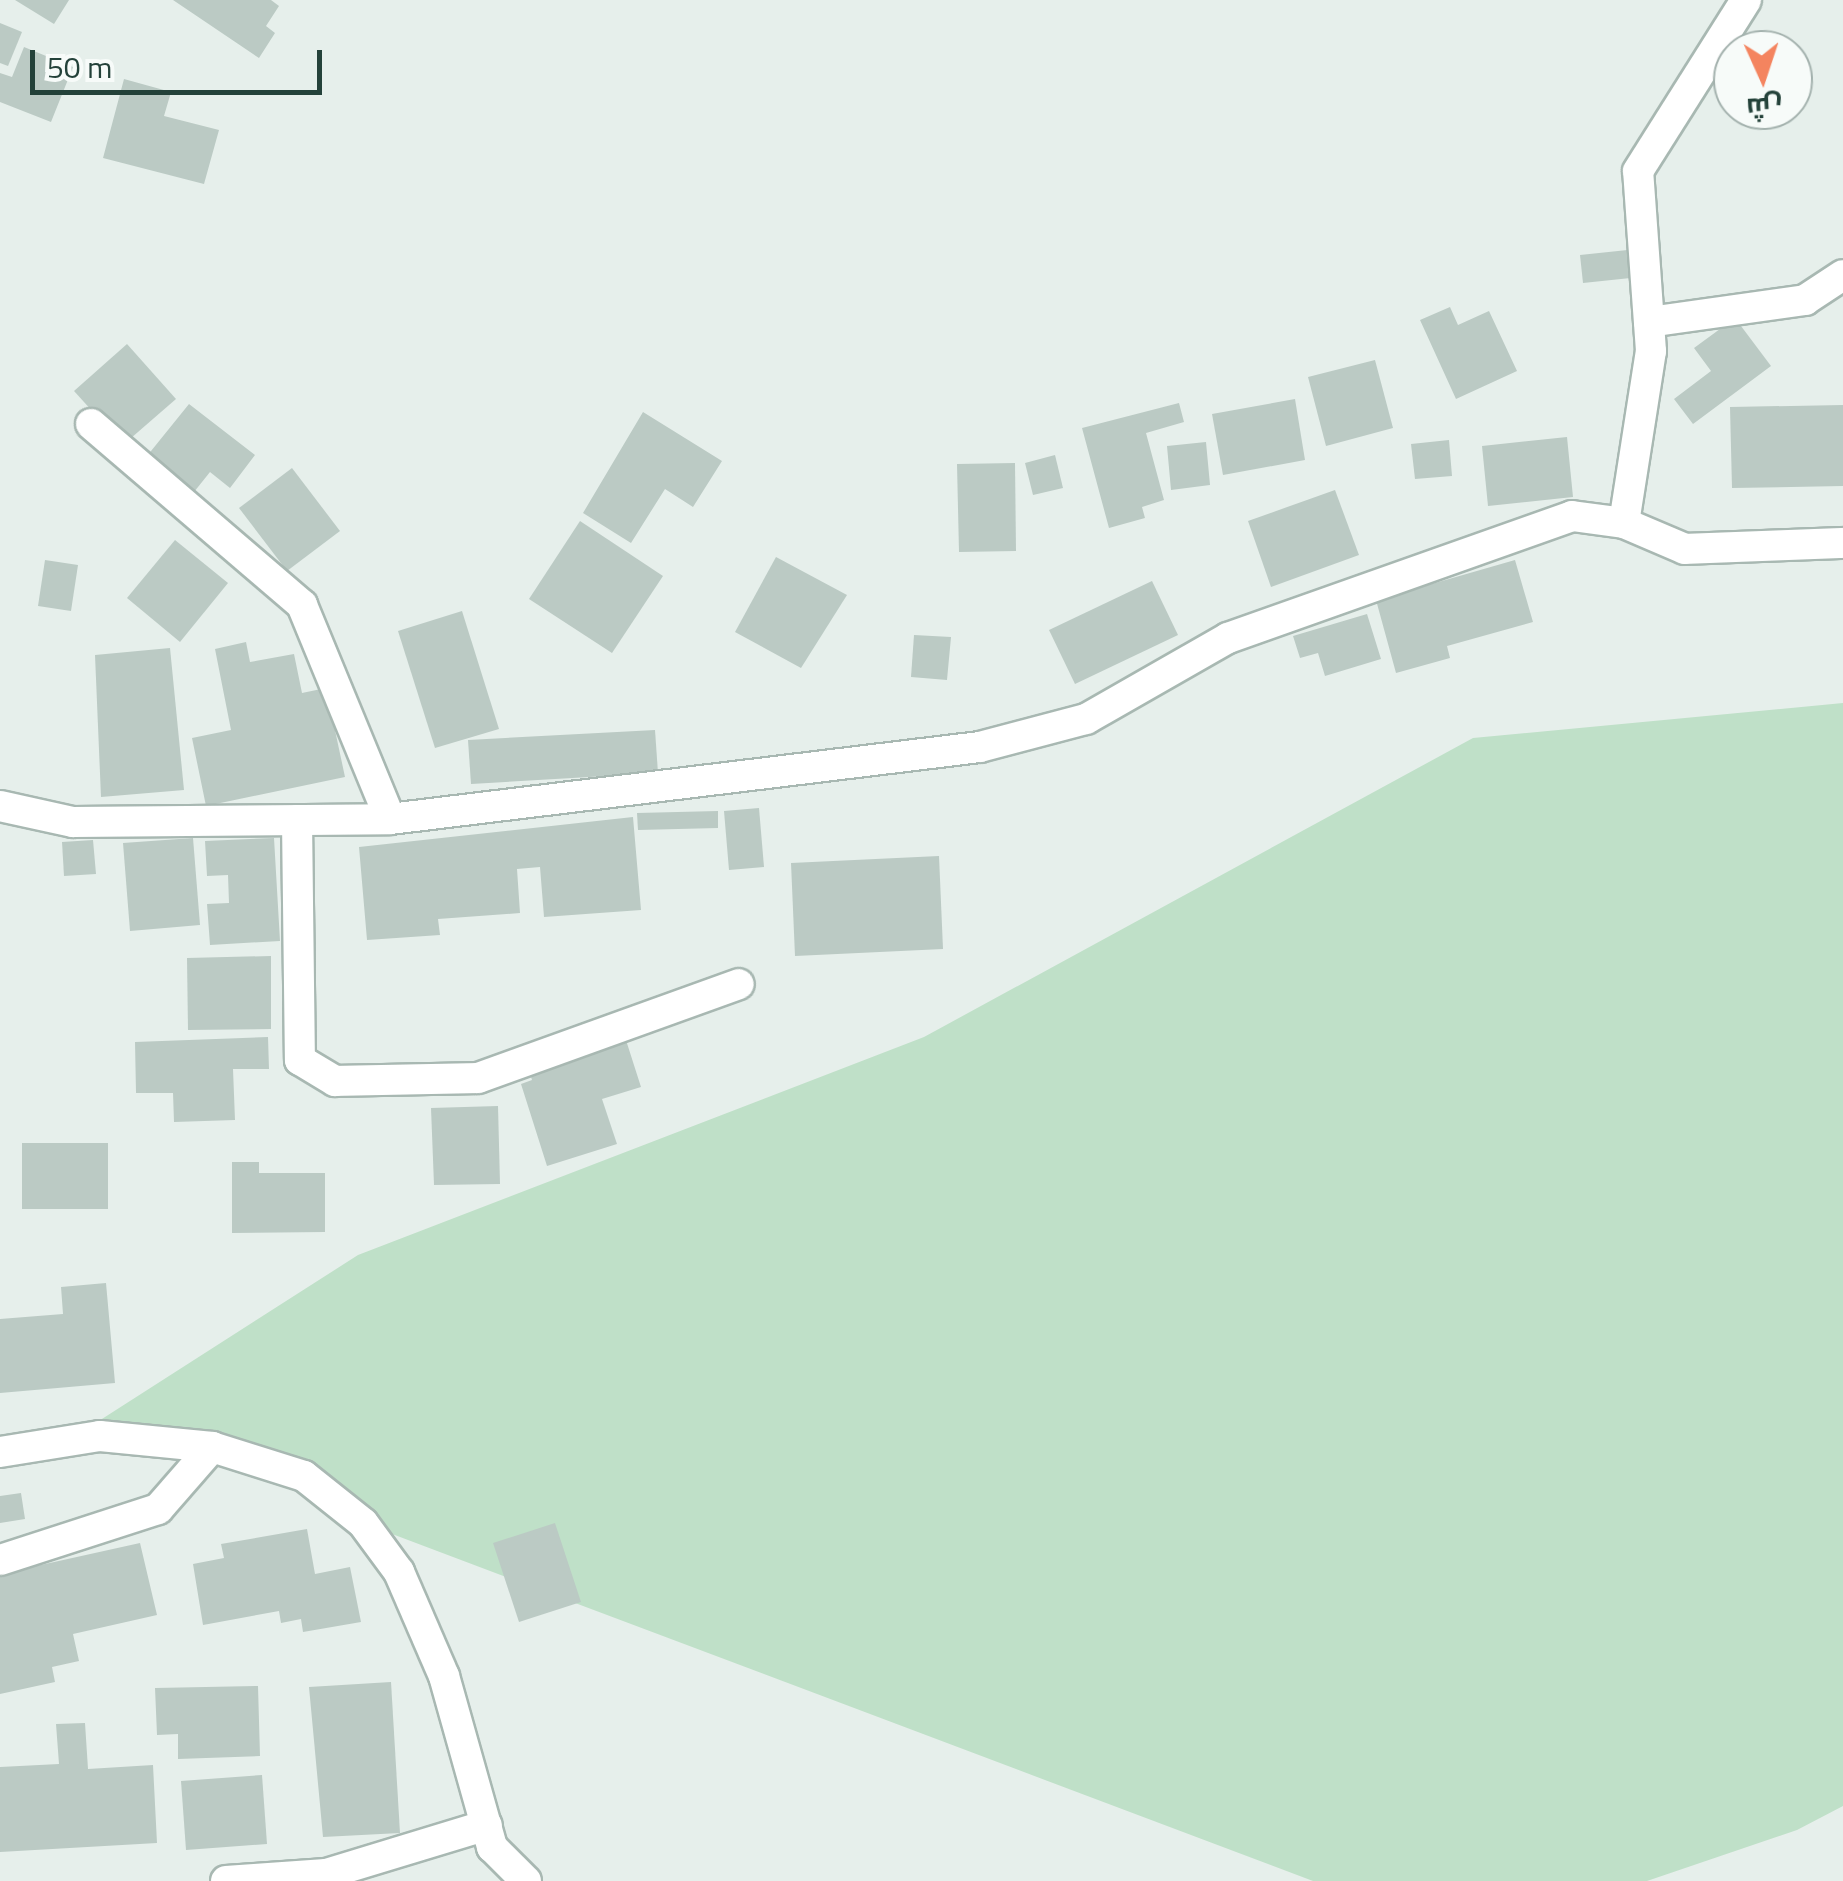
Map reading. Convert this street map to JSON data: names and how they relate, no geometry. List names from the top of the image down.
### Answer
{
  "scale_bar": "50 m",
  "north": "bottom"
}
